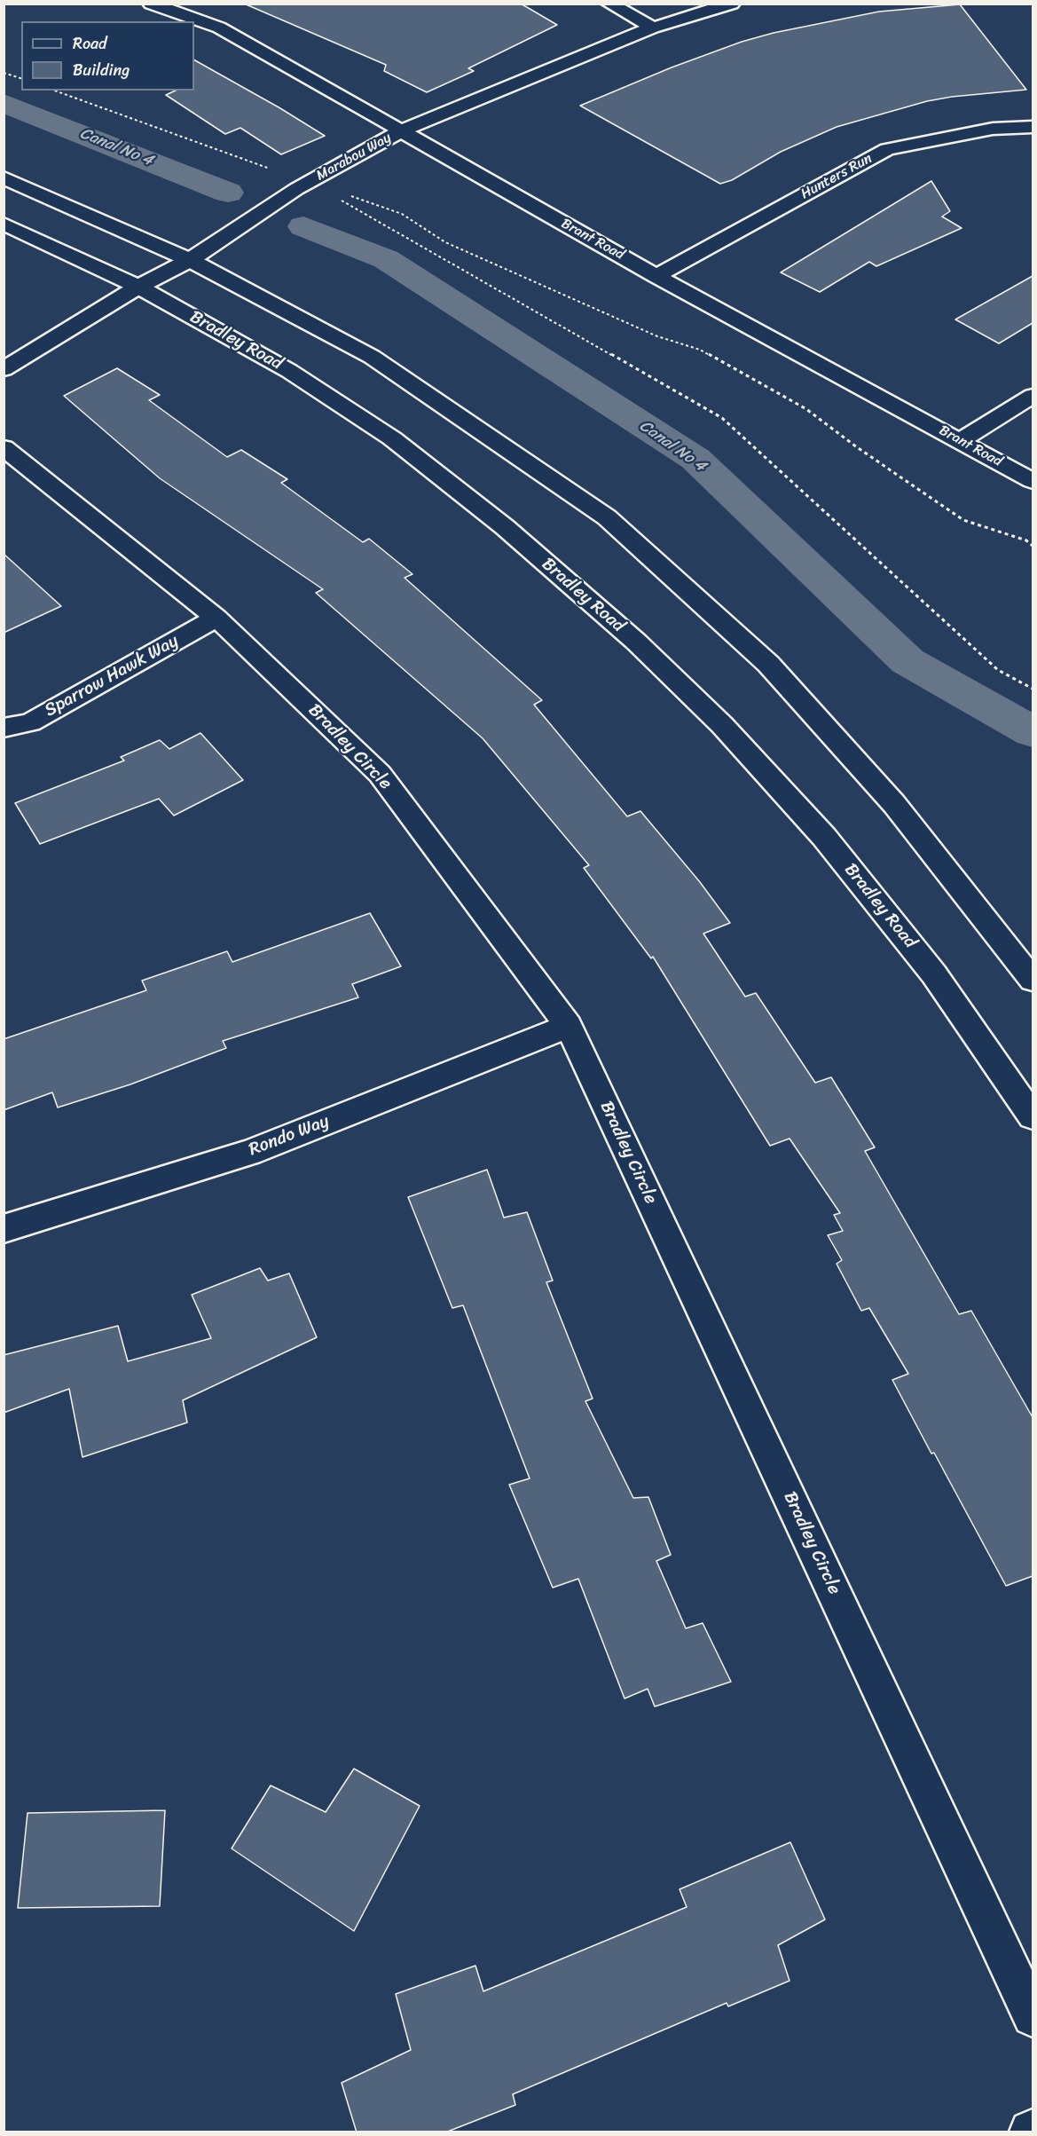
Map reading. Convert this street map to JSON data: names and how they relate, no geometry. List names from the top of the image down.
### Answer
{
  "streets": {
    "street": [
      "Marabou Way",
      "Hunters Run",
      "Brant Road",
      "Bradley Road",
      "Sparrow Hawk Way",
      "Bradley Circle",
      "Rondo Way"
    ]
  },
  "crossings": [
    ["Marabou Way", "Brant Road"],
    ["Marabou Way", "Bradley Road"],
    ["Hunters Run", "Brant Road"],
    ["Sparrow Hawk Way", "Bradley Circle"],
    ["Bradley Circle", "Rondo Way"]
  ],
  "water": ["Canal No 4"],
  "legend": ["Road", "Building"]
}
